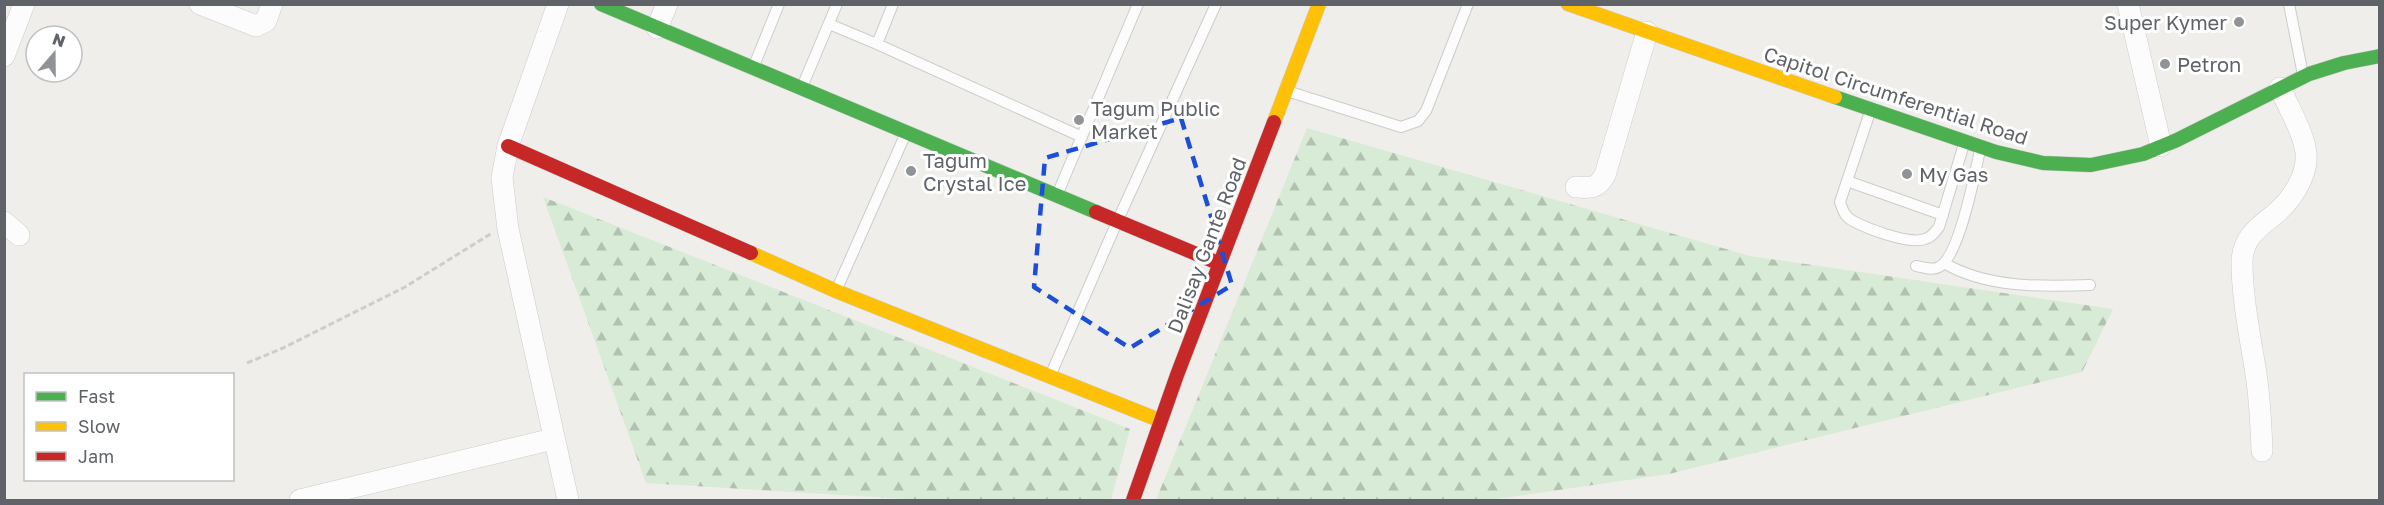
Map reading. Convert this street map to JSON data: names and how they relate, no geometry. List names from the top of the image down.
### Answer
{
  "streets": {
    "main road": ["Capitol Circumferential Road", "Dalisay Gante Road"]
  },
  "places": [
    "Super Kymer",
    "Petron",
    "Tagum Public Market",
    "Tagum Crystal Ice",
    "My Gas"
  ],
  "legend": ["Fast", "Slow", "Jam"],
  "north": "top"
}
